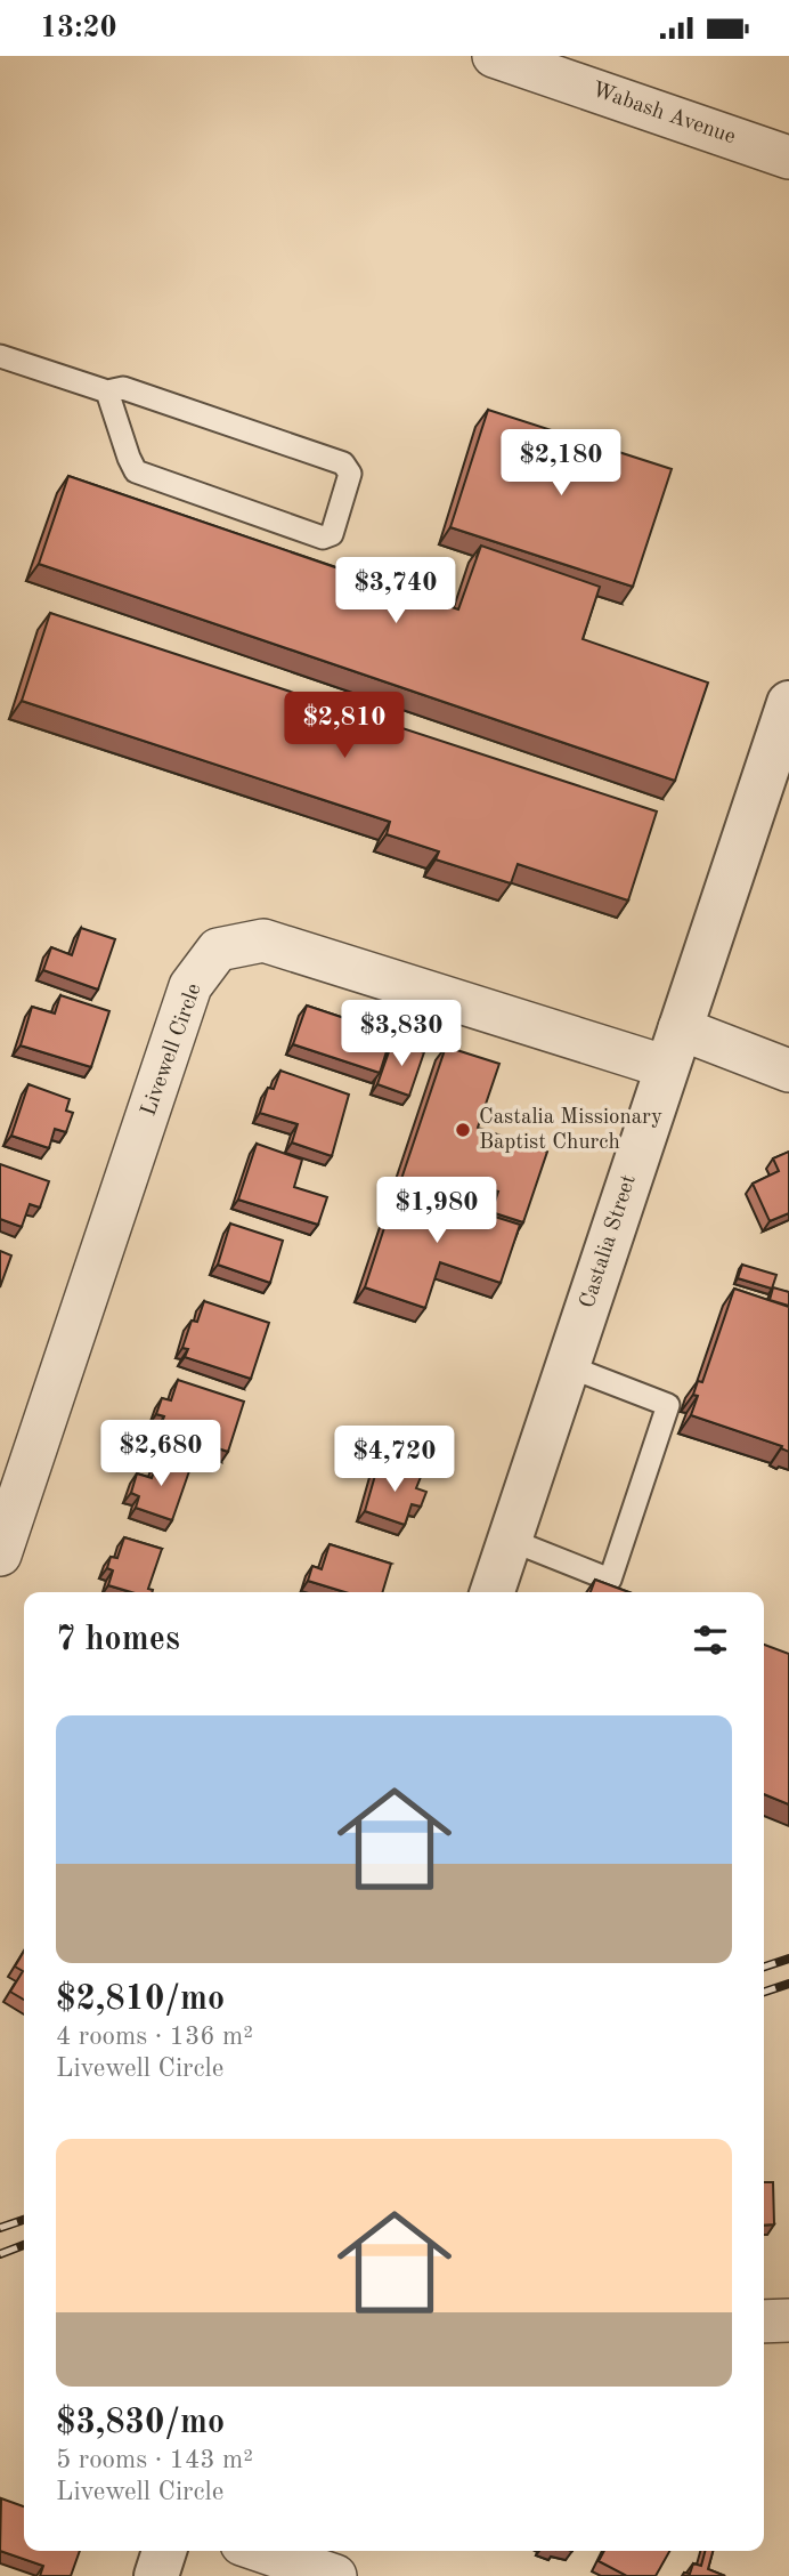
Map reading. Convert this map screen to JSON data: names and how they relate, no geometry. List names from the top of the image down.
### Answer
{
  "streets": {
    "street": ["Wabash Avenue", "Livewell Circle", "Castalia Street"]
  },
  "crossings": [
    ["Livewell Circle", "Castalia Street"]
  ],
  "places": ["Castalia Missionary Baptist Church"],
  "page": {
    "status": "13:20",
    "price": [
      "$2,180",
      "$3,740",
      "$2,810",
      "$3,830",
      "$1,980",
      "$2,680",
      "$4,720"
    ],
    "heading": "7 homes",
    "list": [
      {
        "name": "$2,810/mo",
        "note": "4 rooms · 136 m² · Livewell Circle"
      },
      {
        "name": "$3,830/mo",
        "note": "5 rooms · 143 m² · Livewell Circle"
      }
    ]
  }
}
